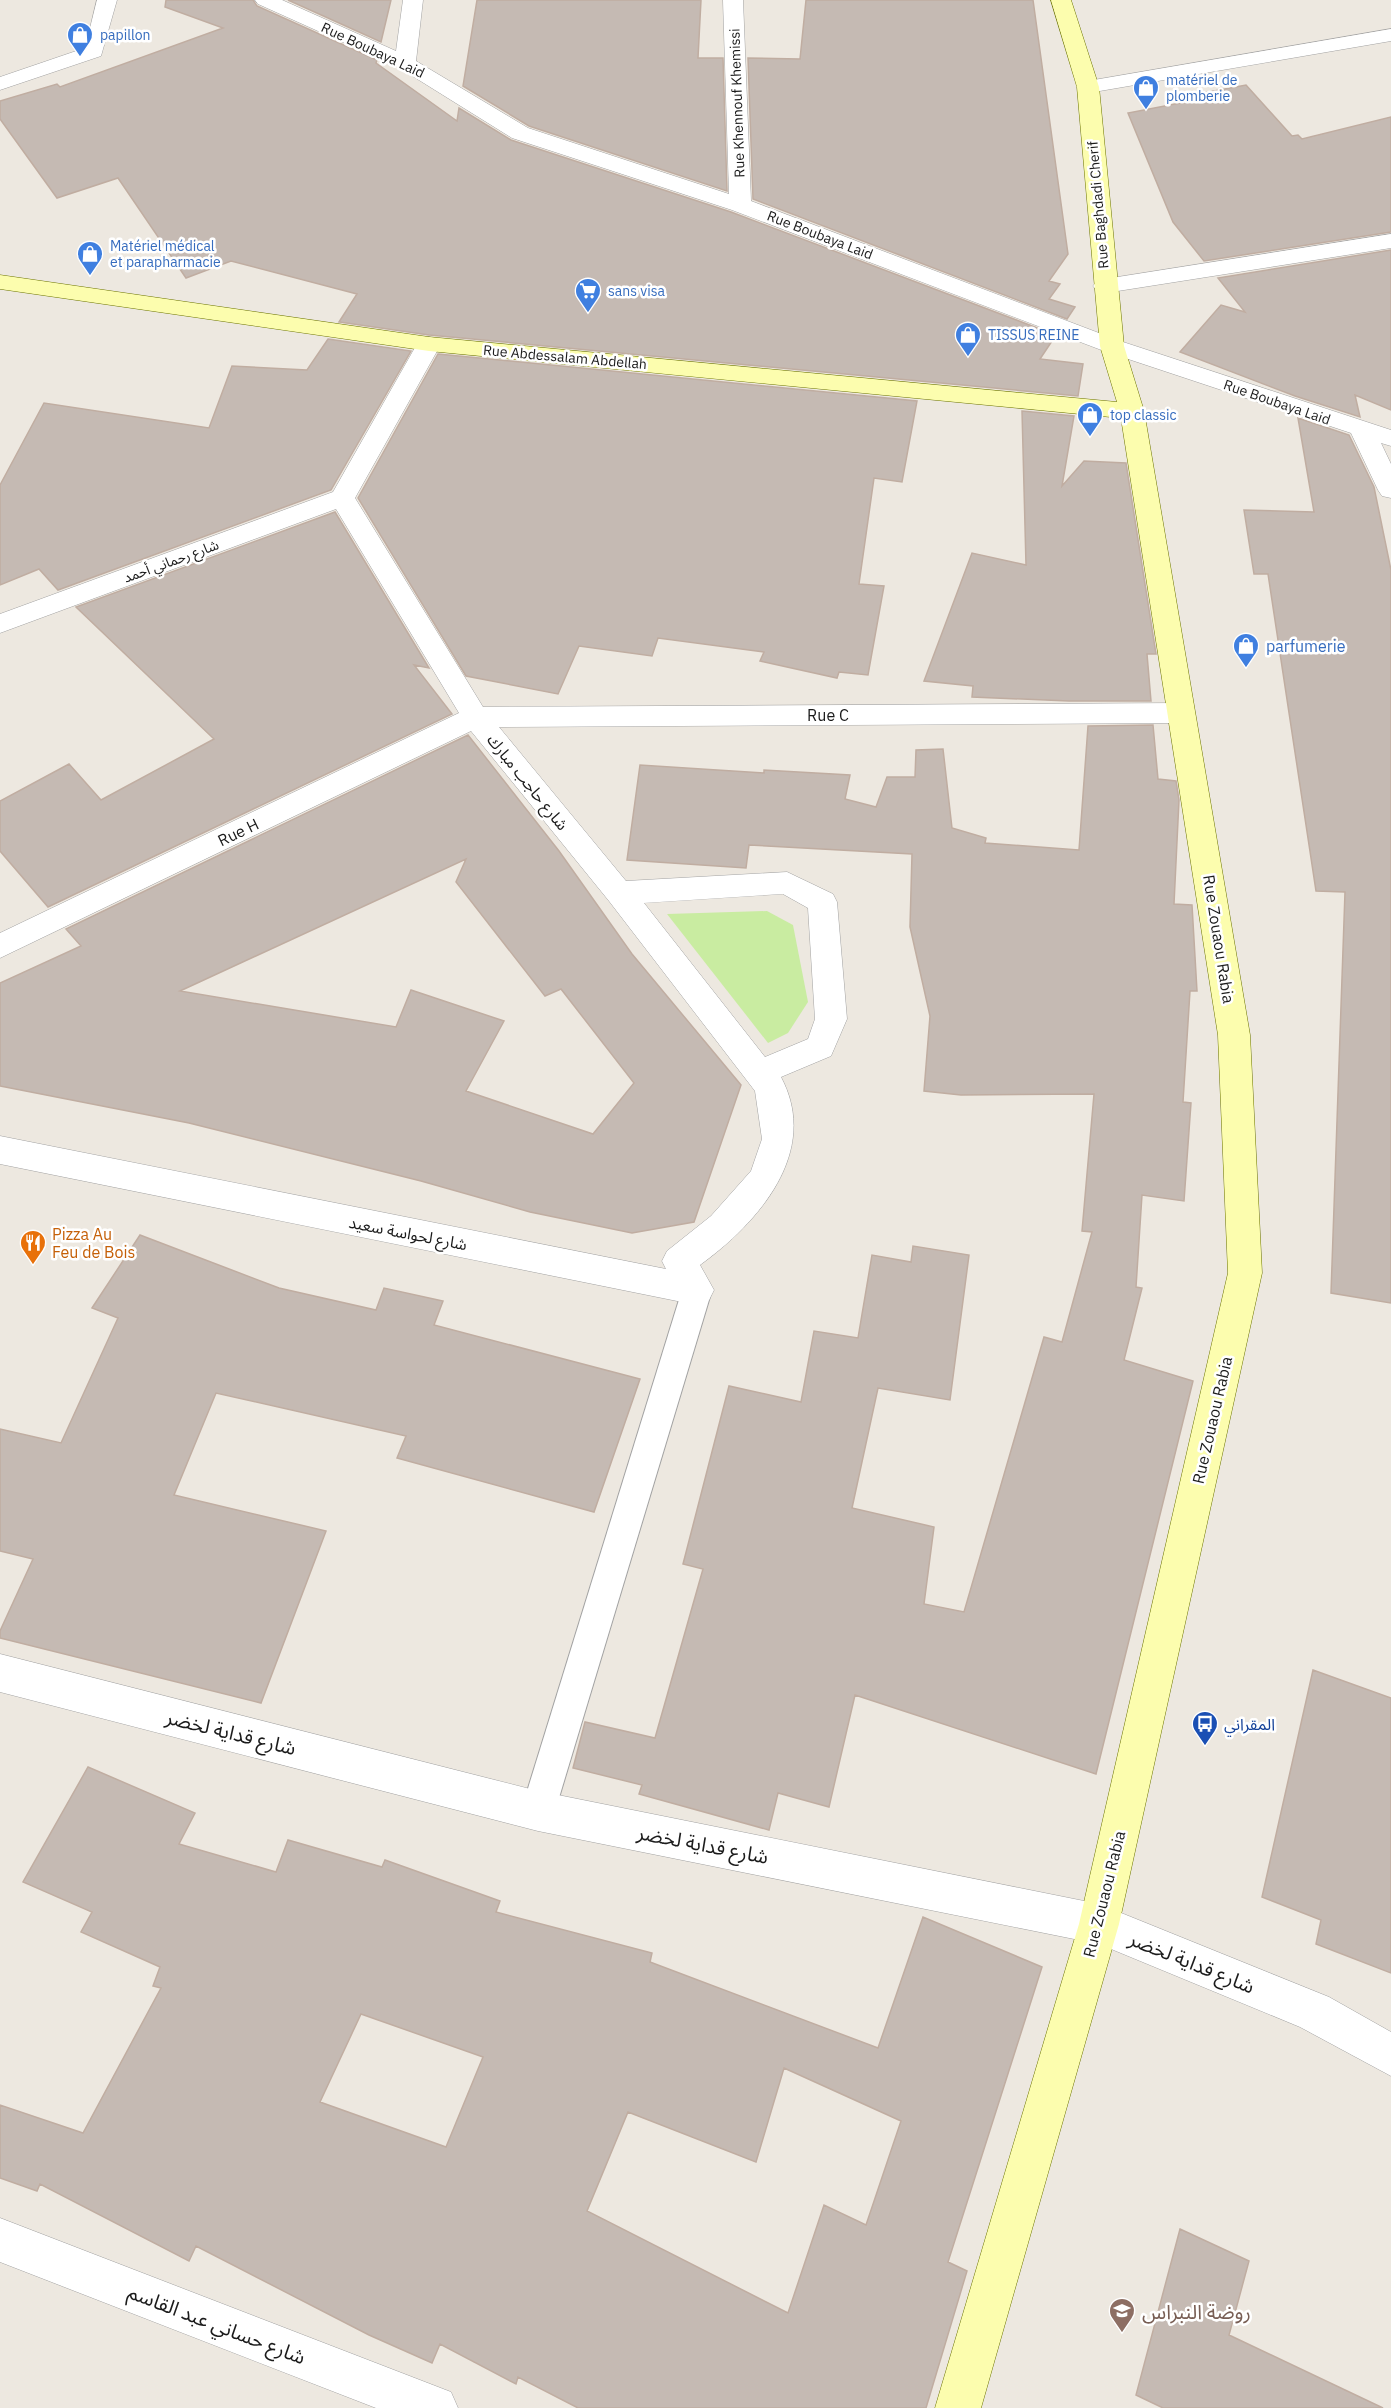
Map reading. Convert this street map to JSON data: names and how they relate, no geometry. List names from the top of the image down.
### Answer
{
  "streets": {
    "main road": ["Rue Baghdadi Cherif", "Rue Abdessalam Abdellah", "Rue Zouaou Rabia"],
    "street": [
      "Rue Boubaya Laid",
      "Rue Khennouf Khemissi",
      "شارع رحماني أحمد",
      "Rue C",
      "شارع حاجب مبارك",
      "Rue H",
      "شارع لحواسة سعيد",
      "شارع قداية لخضر",
      "شارع حساني عبد القاسم"
    ]
  },
  "crossings": [
    ["Rue Boubaya Laid", "Rue Khennouf Khemissi"],
    ["Rue Boubaya Laid", "Rue Baghdadi Cherif"],
    ["Rue Baghdadi Cherif", "Rue Abdessalam Abdellah"],
    ["Rue Baghdadi Cherif", "Rue Zouaou Rabia"],
    ["Rue Abdessalam Abdellah", "Rue Zouaou Rabia"],
    ["شارع رحماني أحمد", "شارع حاجب مبارك"],
    ["Rue C", "شارع حاجب مبارك"],
    ["Rue C", "Rue H"],
    ["Rue C", "Rue Zouaou Rabia"],
    ["شارع حاجب مبارك", "Rue H"],
    ["شارع حاجب مبارك", "شارع لحواسة سعيد"],
    ["Rue Zouaou Rabia", "شارع قداية لخضر"]
  ],
  "places": {
    "shop": [
      "papillon",
      "matériel de plomberie",
      "Matériel médical et parapharmacie",
      "TISSUS REINE",
      "top classic",
      "parfumerie"
    ],
    "supermarket": ["sans visa"],
    "restaurant": ["Pizza Au Feu de Bois"],
    "bus stop": ["المقراني"],
    "school or university": ["روضة النبراس"]
  }
}
